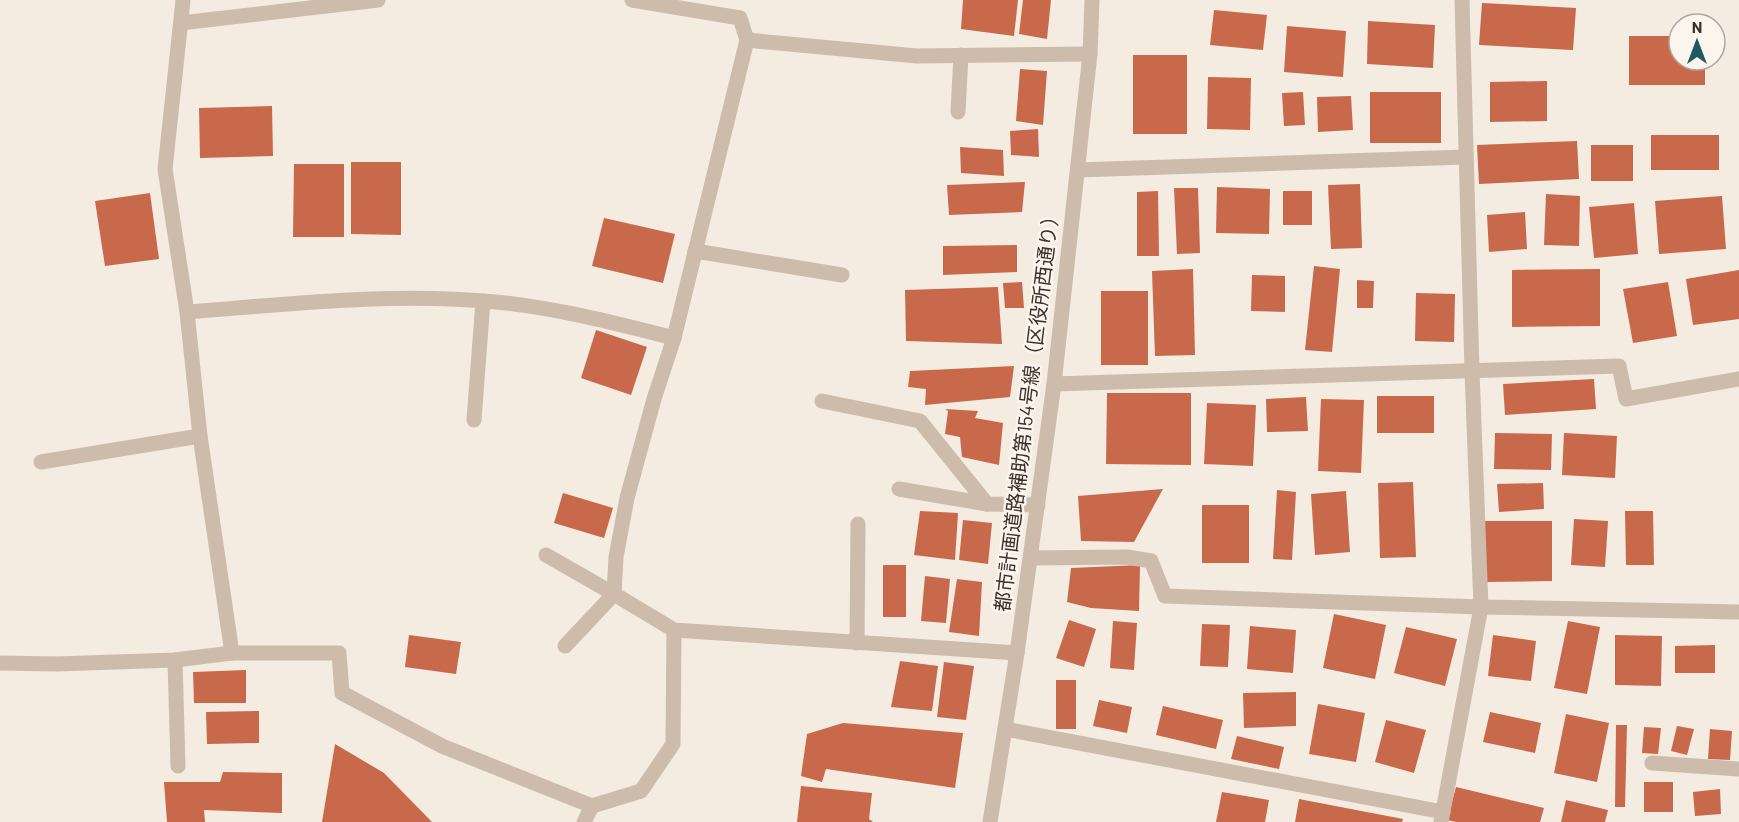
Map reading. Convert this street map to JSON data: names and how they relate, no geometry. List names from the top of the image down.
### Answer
{
  "streets": {
    "street": ["都市計画道路補助第154号線（区役所西通り）"]
  },
  "north": "top"
}
